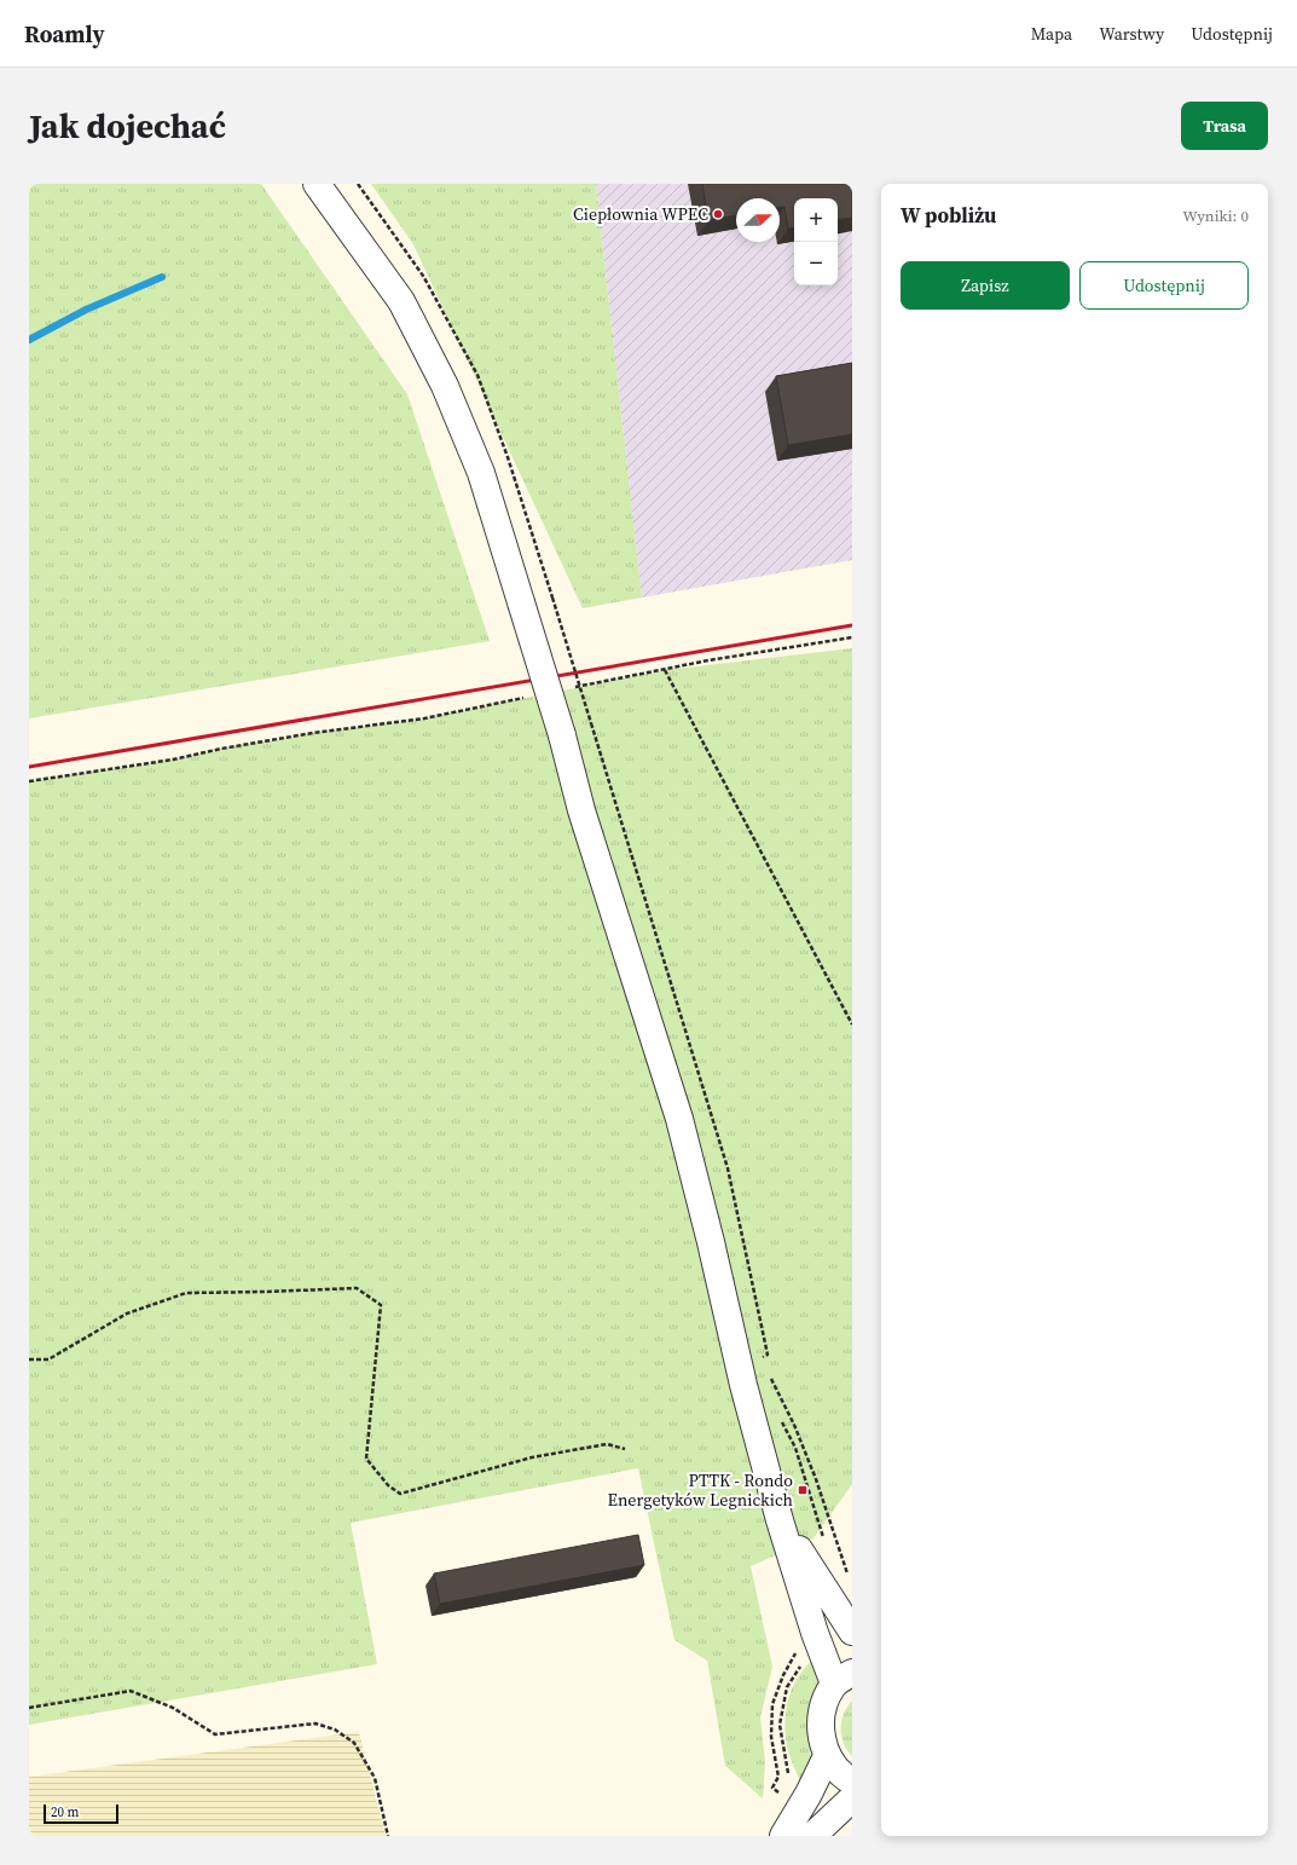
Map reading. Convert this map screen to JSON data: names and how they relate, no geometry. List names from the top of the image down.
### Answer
{
  "places": {
    "other": ["Ciepłownia WPEC"],
    "transit": ["PTTK - Rondo Energetyków Legnickich"]
  },
  "scale_bar": "20 m",
  "north": "right",
  "page": {
    "header": "Roamly",
    "nav": ["Mapa", "Warstwy", "Udostępnij"],
    "buttons": [
      "Trasa",
      ["Zapisz", "Udostępnij"]
    ],
    "title": "Jak dojechać",
    "heading": ["W pobliżu", "Wyniki: 0"],
    "map_buttons": ["+", "−"],
    "scale": "20 m"
  }
}
